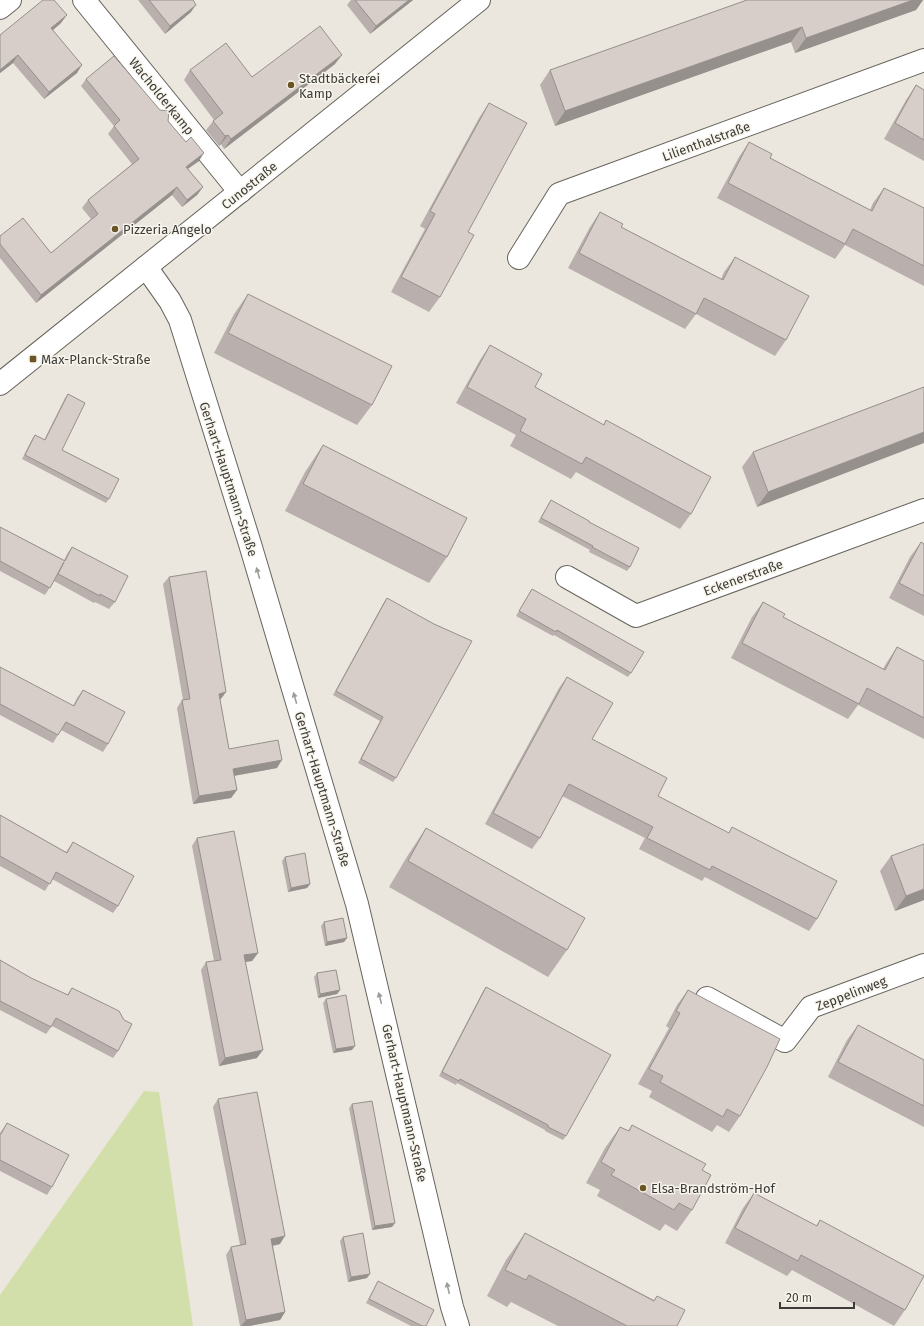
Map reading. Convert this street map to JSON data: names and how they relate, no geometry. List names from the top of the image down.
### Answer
{
  "streets": {
    "street": [
      "Wacholderkamp",
      "Lilienthalstraße",
      "Cunostraße",
      "Gerhart-Hauptmann-Straße",
      "Eckenerstraße",
      "Zeppelinweg"
    ]
  },
  "crossings": [
    ["Wacholderkamp", "Cunostraße"],
    ["Cunostraße", "Gerhart-Hauptmann-Straße"]
  ],
  "one_way": ["Gerhart-Hauptmann-Straße"],
  "places": {
    "other": ["Stadtbäckerei Kamp", "Pizzeria Angelo", "Elsa-Brandström-Hof"],
    "transit": ["Max-Planck-Straße"]
  },
  "scale_bar": "20 m"
}
